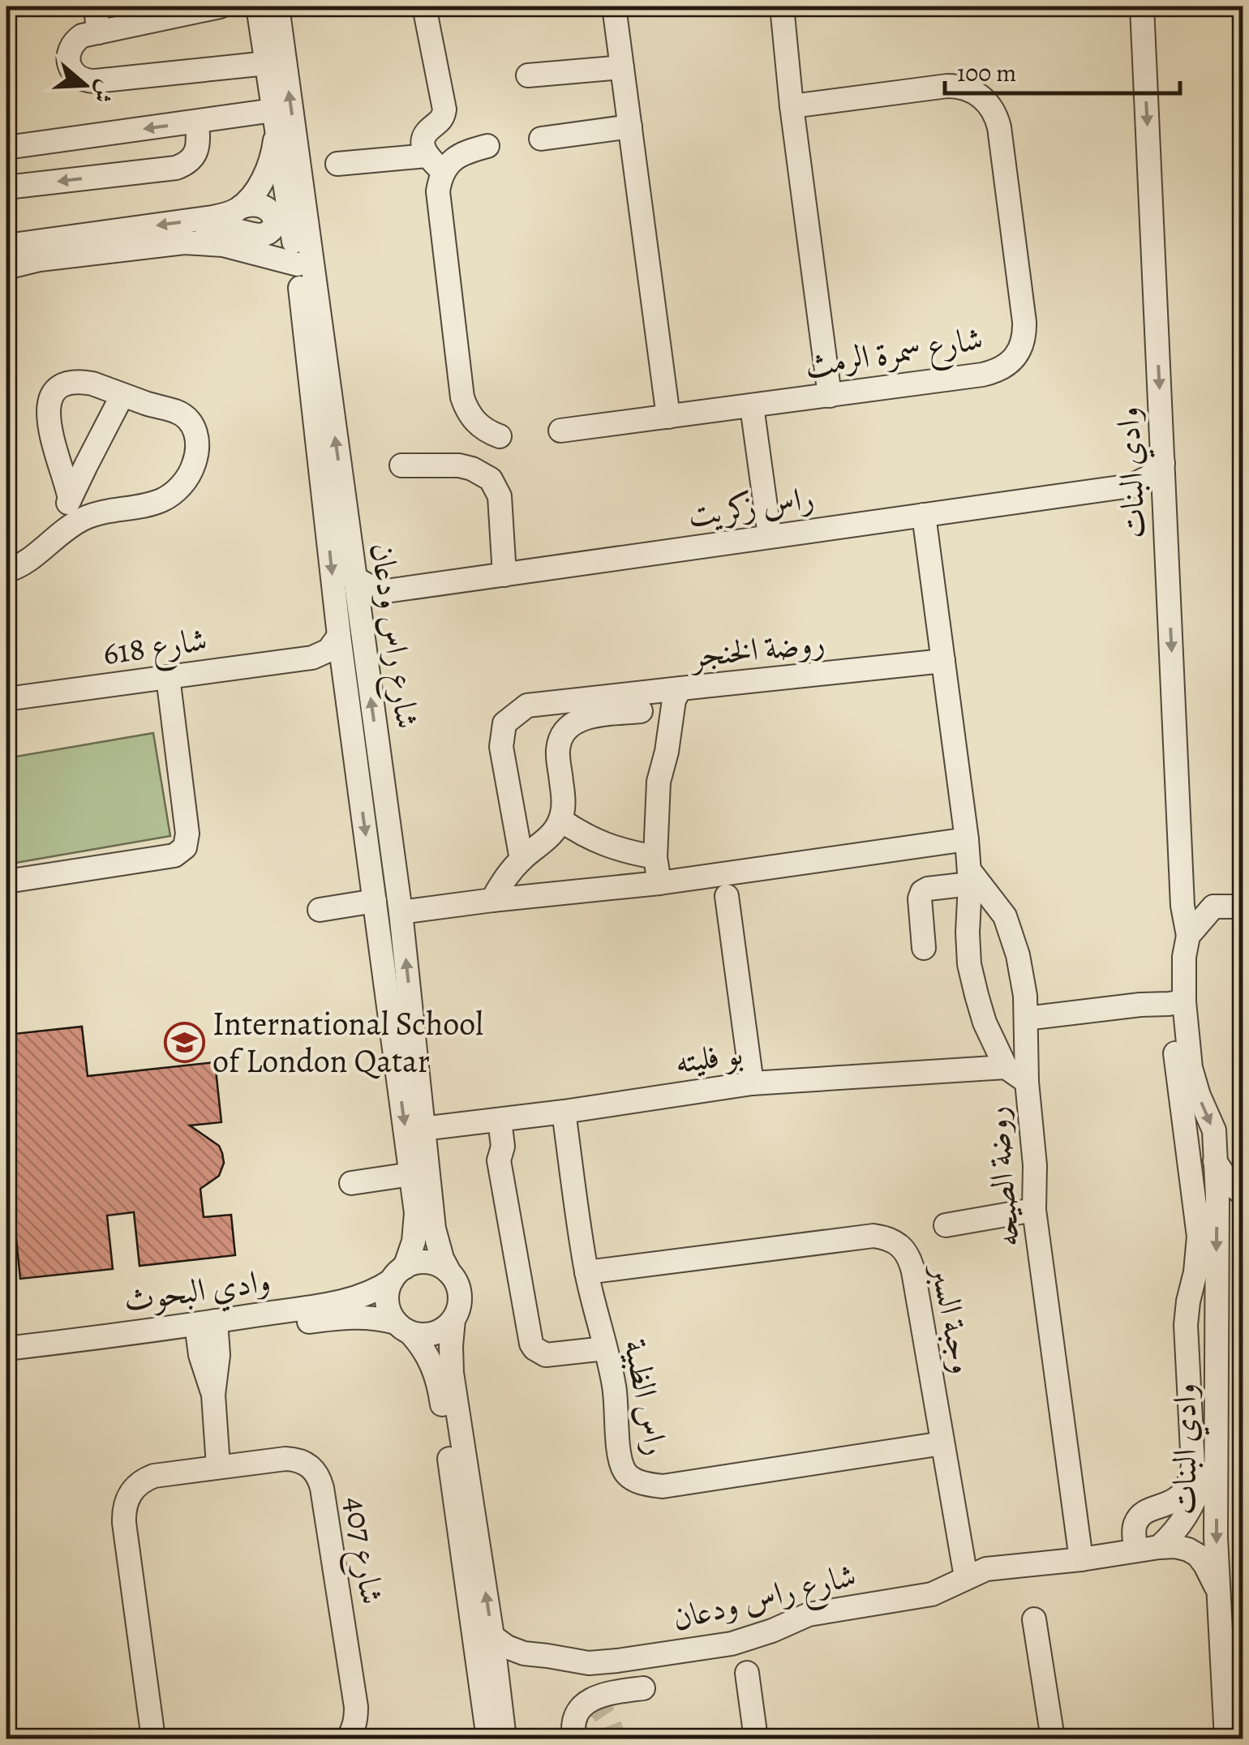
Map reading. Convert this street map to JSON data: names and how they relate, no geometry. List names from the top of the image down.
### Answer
{
  "streets": {
    "street": [
      "شارع سمرة الرمث",
      "وادي البنات",
      "راس زكريت",
      "شارع راس ودعان",
      "شارع 618",
      "روضة الخنجر",
      "بو فليته",
      "روضة الصيحه",
      "وادي البحوث",
      "وجبة السبر",
      "راس الظبية",
      "شارع 407"
    ]
  },
  "crossings": [
    ["وادي البنات", "راس زكريت"],
    ["وادي البنات", "شارع راس ودعان"],
    ["راس زكريت", "روضة الصيحه"],
    ["شارع راس ودعان", "بو فليته"],
    ["شارع راس ودعان", "روضة الصيحه"],
    ["شارع راس ودعان", "وادي البحوث"],
    ["شارع راس ودعان", "وجبة السبر"],
    ["روضة الخنجر", "روضة الصيحه"],
    ["بو فليته", "روضة الصيحه"],
    ["بو فليته", "راس الظبية"],
    ["وجبة السبر", "راس الظبية"]
  ],
  "places": {
    "school or university": ["International School of London Qatar"]
  },
  "scale_bar": "100 m",
  "north": "right"
}
